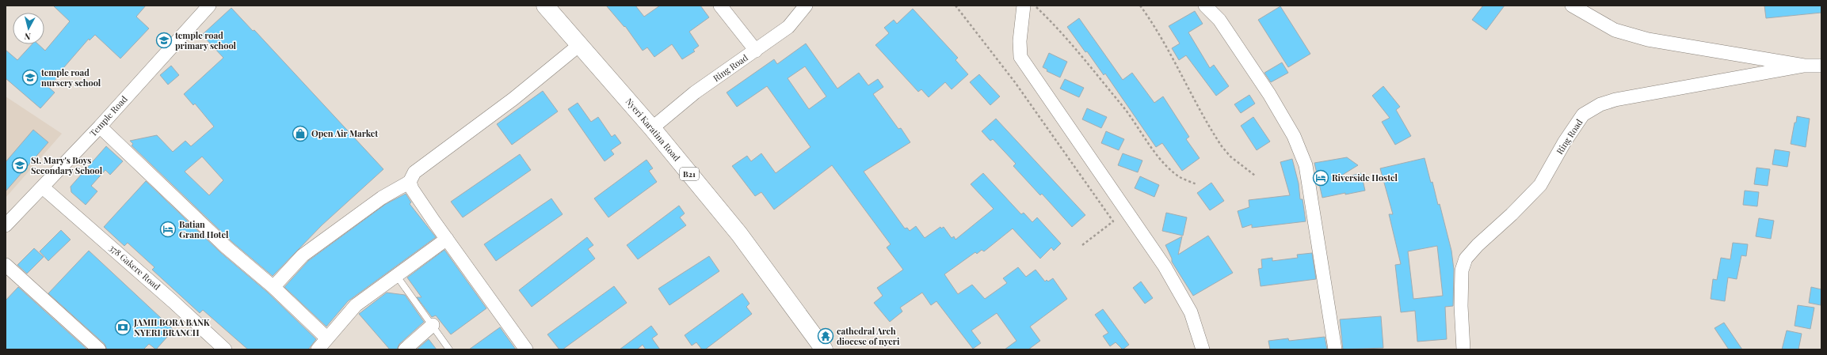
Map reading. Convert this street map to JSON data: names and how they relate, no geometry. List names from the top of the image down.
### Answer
{
  "streets": {
    "highway": ["Nyeri Karatina Road", "B21"],
    "street": ["Ring Road", "Temple Road", "378 Gakere Road"]
  },
  "crossings": [
    ["Ring Road", "Nyeri Karatina Road"],
    ["Temple Road", "378 Gakere Road"]
  ],
  "places": {
    "school or university": ["temple road primary school", "temple road nursery school", "St. Mary's Boys Secondary School"],
    "shop": ["Open Air Market"],
    "hotel": ["Riverside Hostel", "Batian Grand Hotel"],
    "bank": ["JAMII BORA BANK NYERI BRANCH"],
    "temple": ["cathedral Arch diocese of nyeri"]
  },
  "north": "bottom"
}
